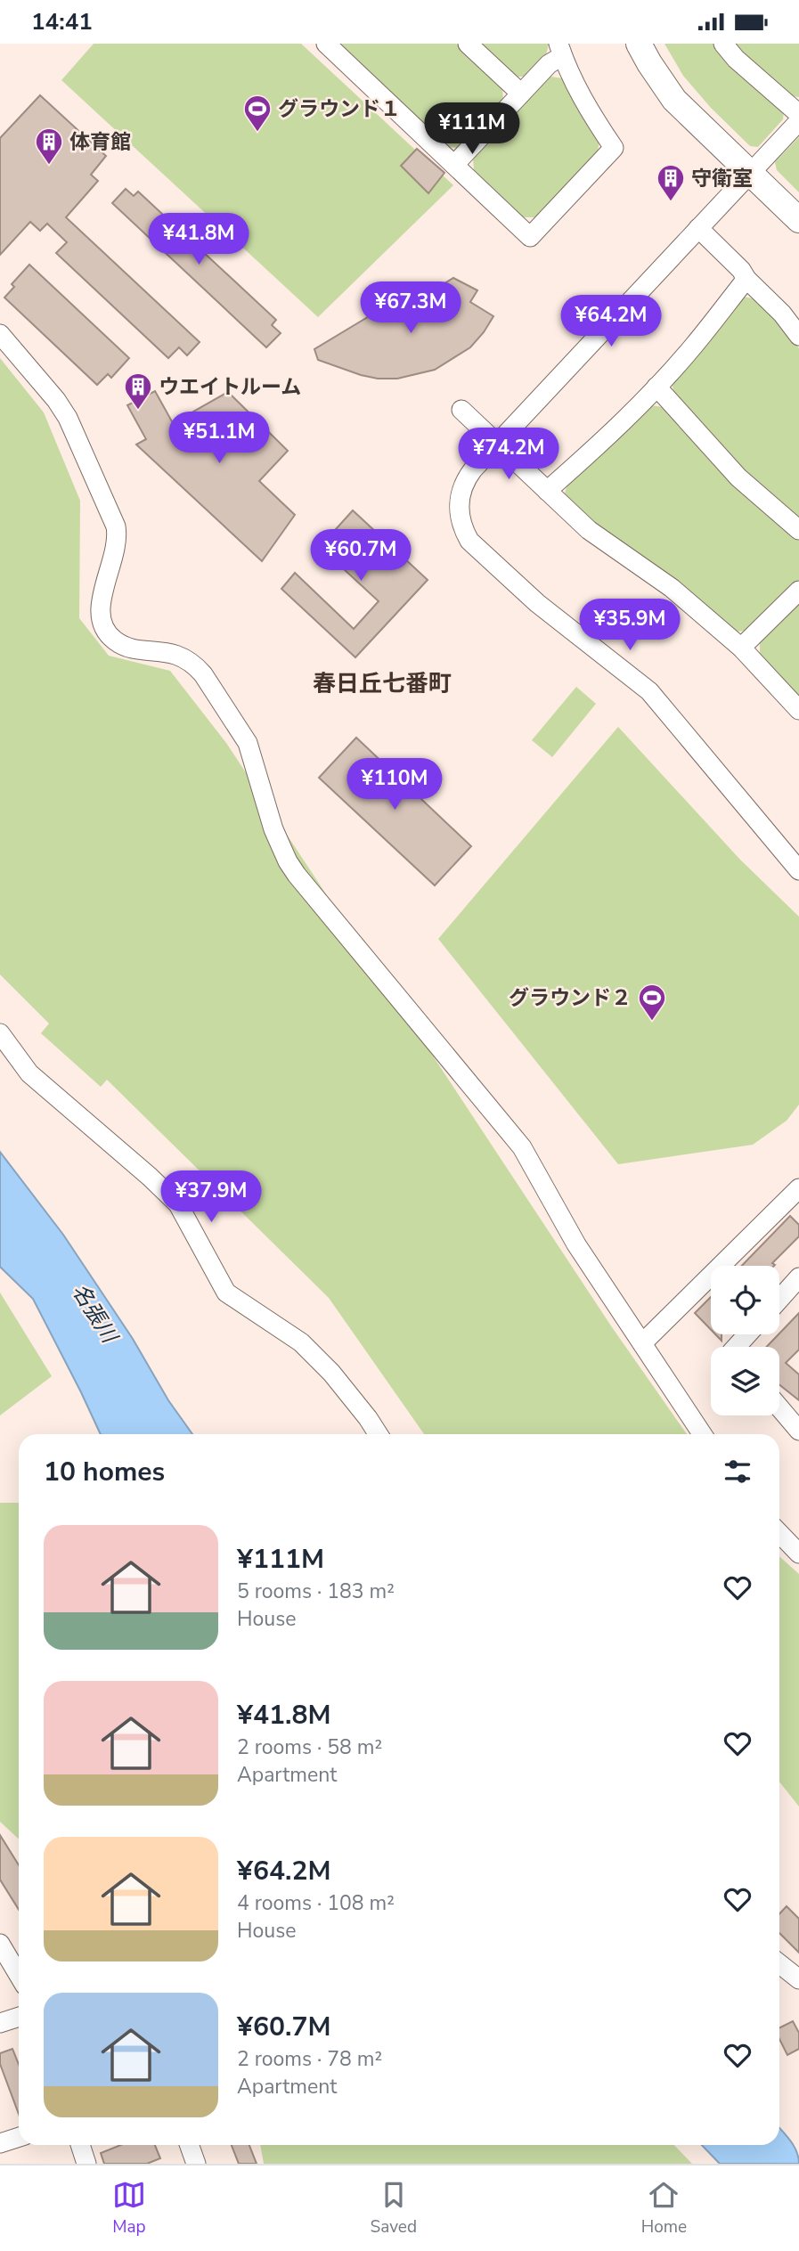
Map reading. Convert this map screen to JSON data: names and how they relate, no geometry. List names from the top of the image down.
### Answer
{
  "districts": ["春日丘七番町"],
  "water": ["名張川"],
  "places": {
    "sports": ["グラウンド１", "グラウンド２"],
    "building": ["体育館", "守衛室", "ウエイトルーム"]
  },
  "page": {
    "status": "14:41",
    "price": [
      "¥111M",
      "¥41.8M",
      "¥67.3M",
      "¥64.2M",
      "¥51.1M",
      "¥74.2M",
      "¥60.7M",
      "¥35.9M",
      "¥110M",
      "¥37.9M"
    ],
    "heading": "10 homes",
    "list": [
      {
        "name": "¥111M",
        "note": "5 rooms · 183 m² · House"
      },
      {
        "name": "¥41.8M",
        "note": "2 rooms · 58 m² · Apartment"
      },
      {
        "name": "¥64.2M",
        "note": "4 rooms · 108 m² · House"
      },
      {
        "name": "¥60.7M",
        "note": "2 rooms · 78 m² · Apartment"
      }
    ],
    "tabs": ["Map", "Saved", "Home"]
  }
}
